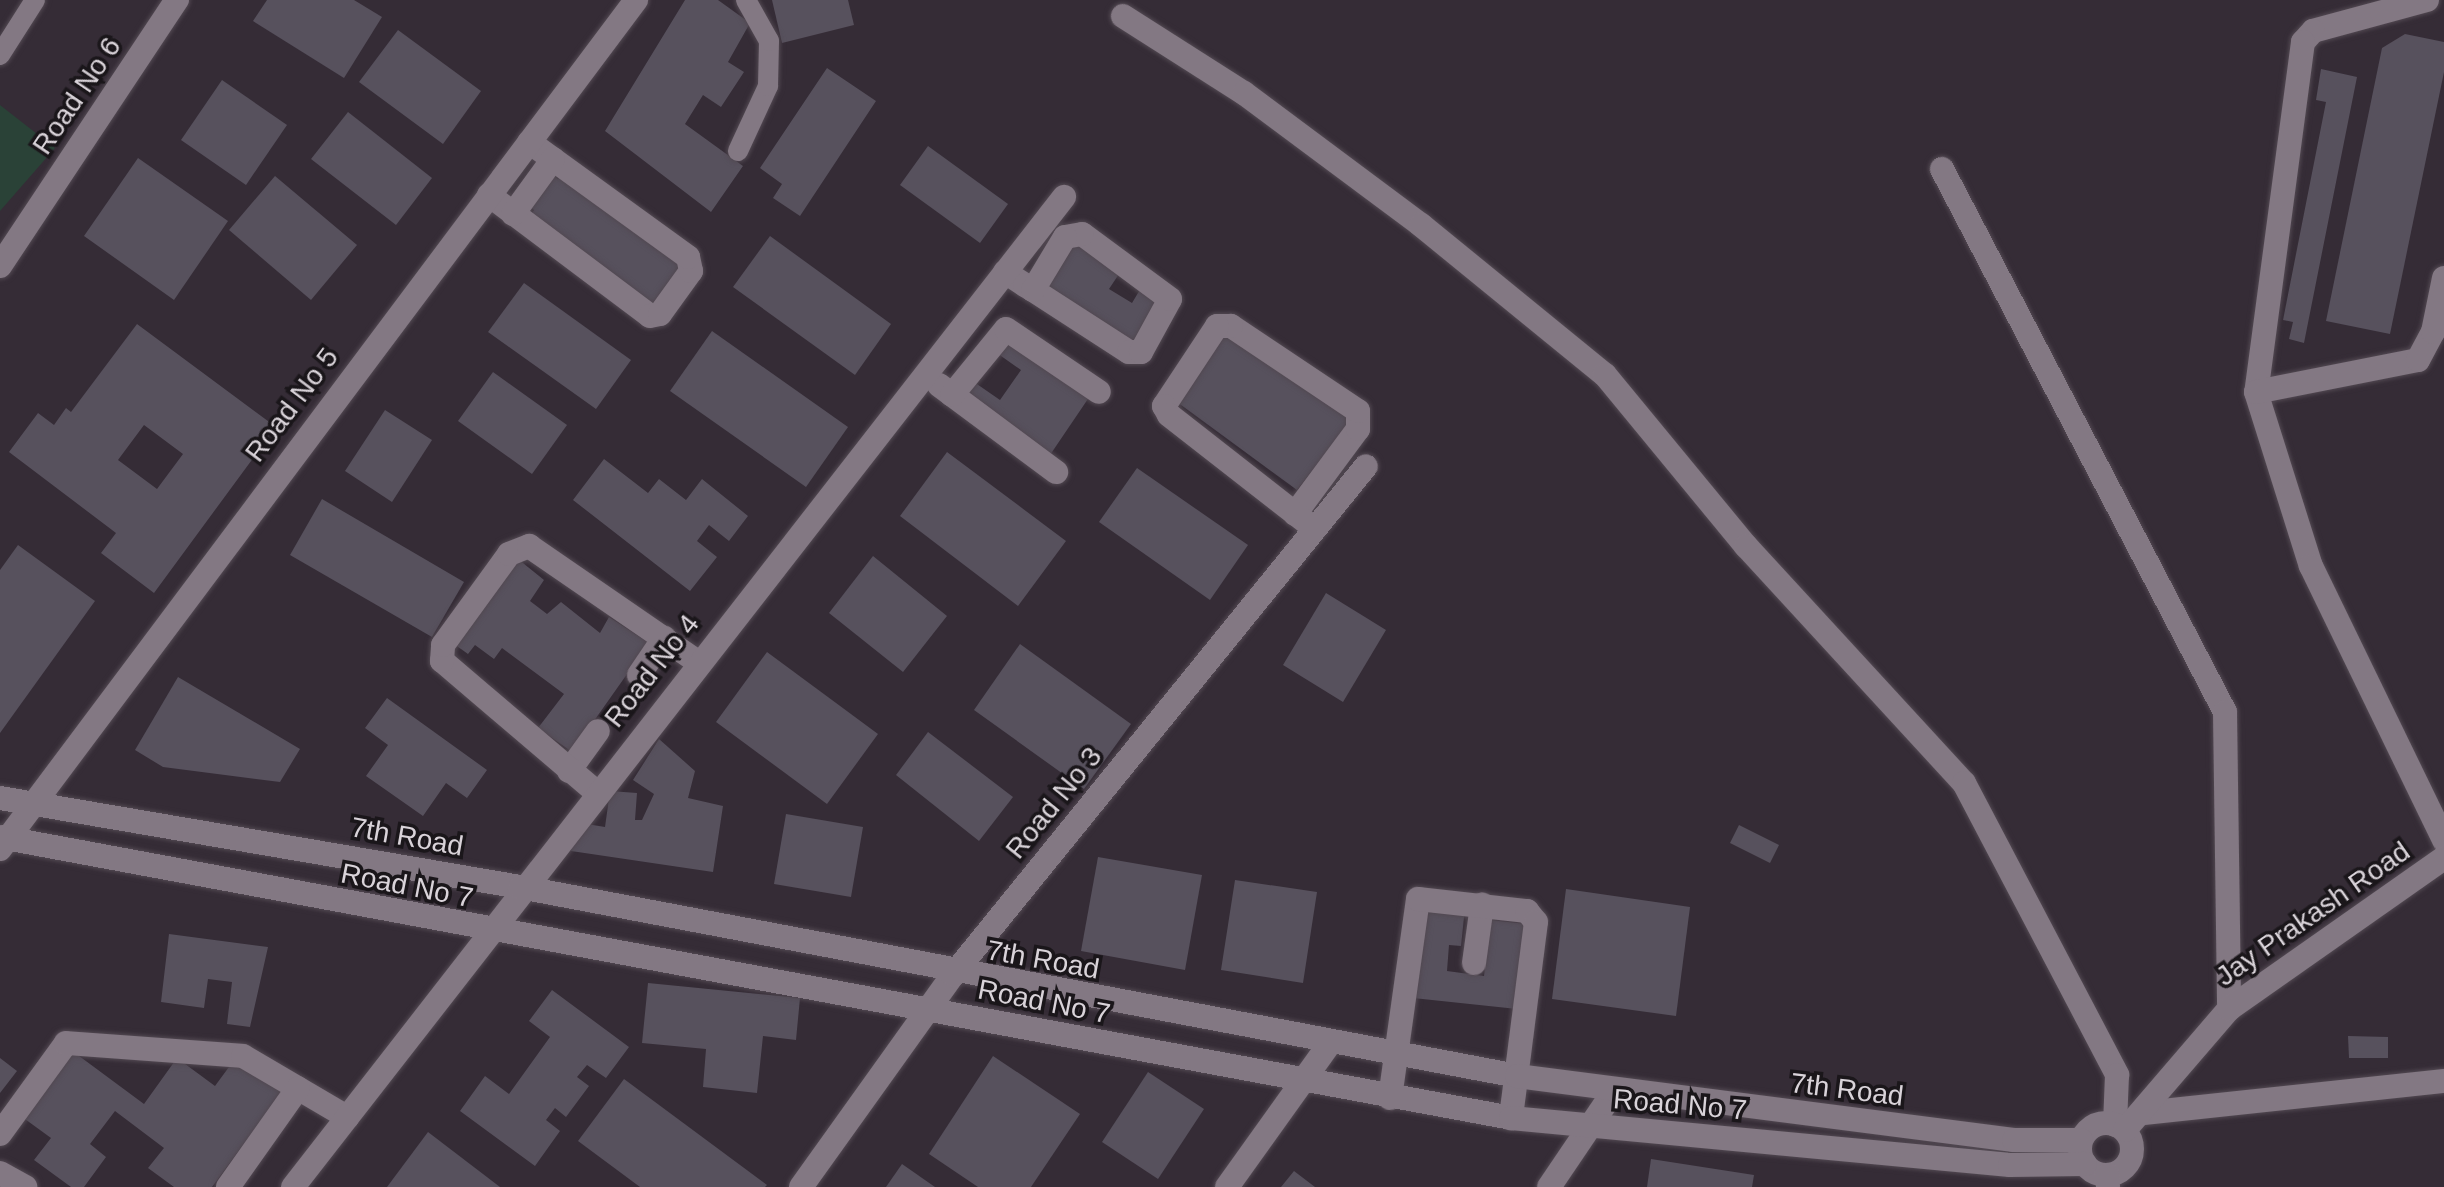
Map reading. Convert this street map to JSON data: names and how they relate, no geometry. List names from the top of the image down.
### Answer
{
  "streets": {
    "street": [
      "Road No 6",
      "Road No 5",
      "Road No 4",
      "Road No 3",
      "7th Road",
      "Road No 7",
      "Jay Prakash Road"
    ]
  },
  "crossings": [
    ["Road No 5", "7th Road"],
    ["Road No 5", "Road No 7"],
    ["Road No 4", "7th Road"],
    ["Road No 4", "Road No 7"],
    ["Road No 3", "7th Road"],
    ["Road No 3", "Road No 7"],
    ["7th Road", "Road No 7"],
    ["7th Road", "Jay Prakash Road"],
    ["Road No 7", "Jay Prakash Road"]
  ]
}
